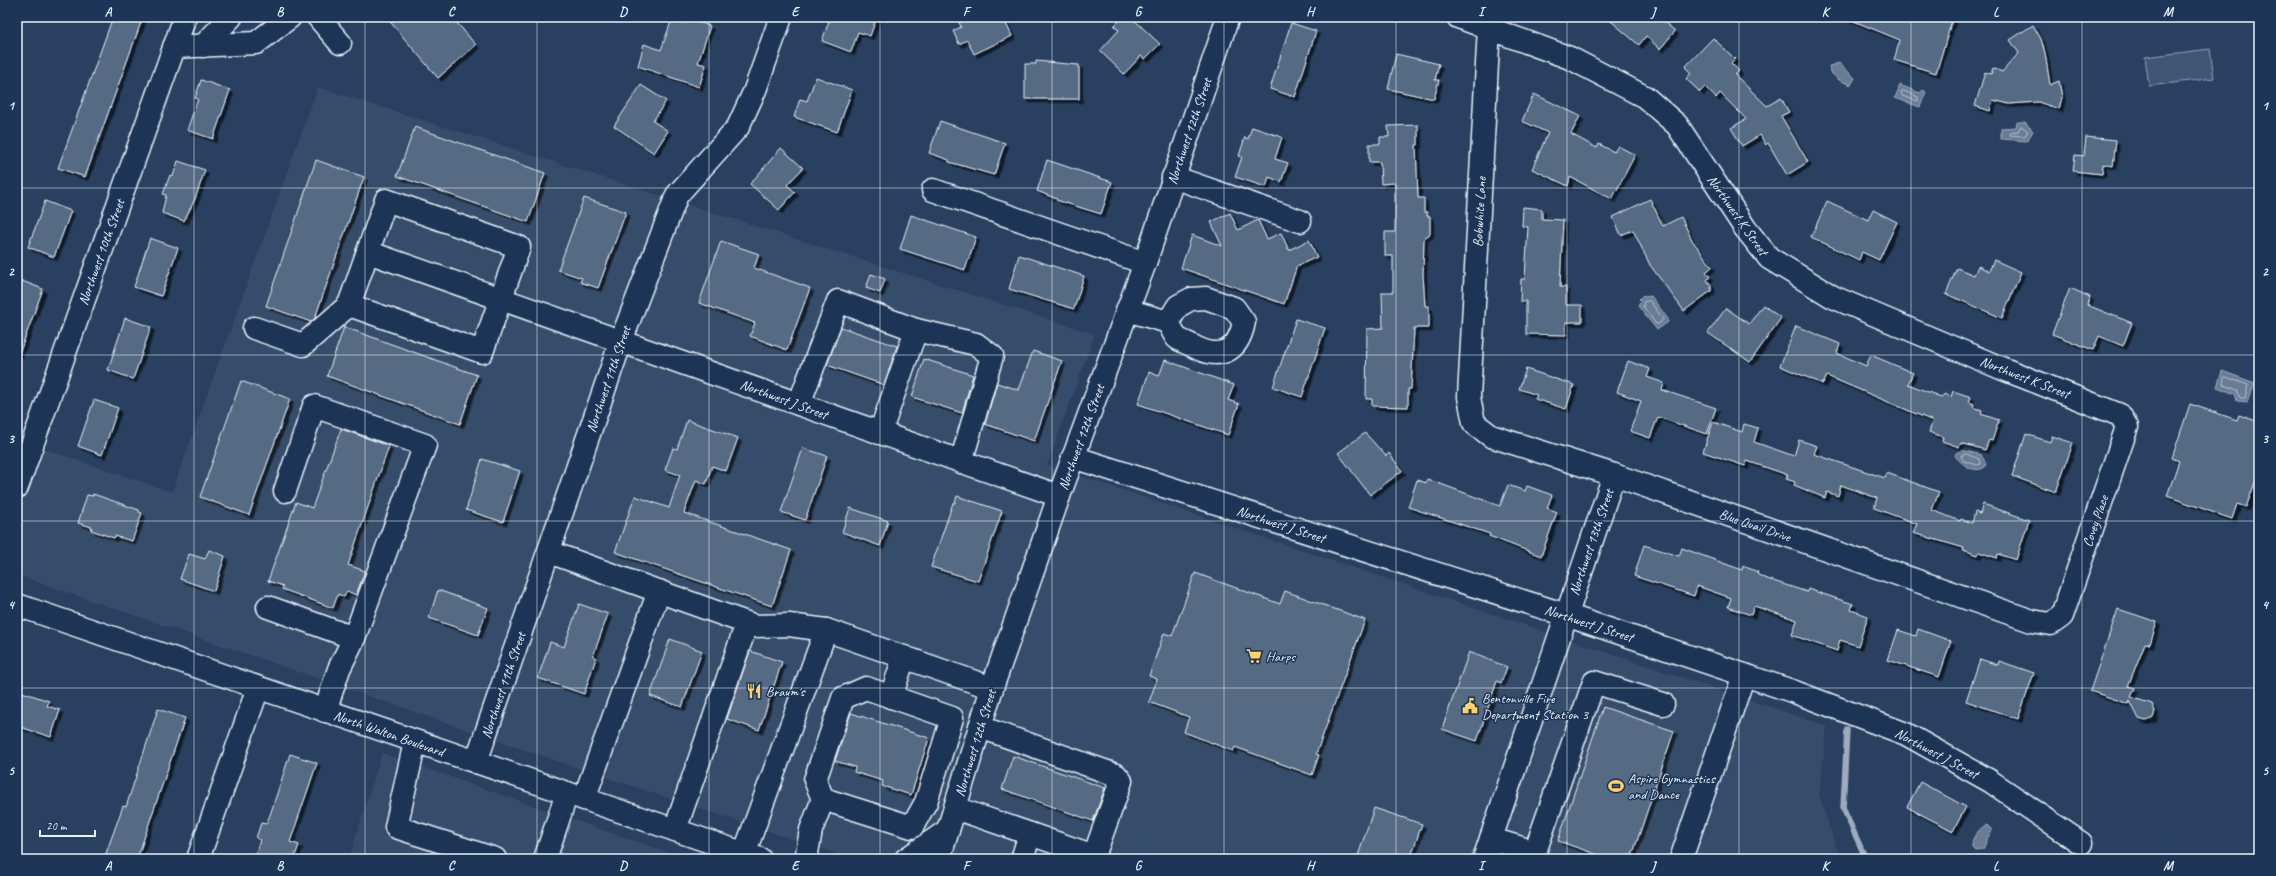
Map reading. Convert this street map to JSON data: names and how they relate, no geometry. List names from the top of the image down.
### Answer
{
  "streets": {
    "street": [
      "Northwest 12th Street",
      "Bobwhite Lane",
      "Northwest K Street",
      "Northwest 10th Street",
      "Northwest 11th Street",
      "Northwest J Street",
      "Covey Place",
      "Blue Quail Drive",
      "Northwest 13th Street",
      "North Walton Boulevard"
    ]
  },
  "crossings": [
    ["Northwest 12th Street", "Northwest J Street"],
    ["Bobwhite Lane", "Northwest K Street"],
    ["Bobwhite Lane", "Blue Quail Drive"],
    ["Northwest K Street", "Covey Place"],
    ["Northwest 11th Street", "Northwest J Street"],
    ["Northwest 11th Street", "North Walton Boulevard"],
    ["Northwest J Street", "Northwest 13th Street"],
    ["Covey Place", "Blue Quail Drive"],
    ["Blue Quail Drive", "Northwest 13th Street"]
  ],
  "places": {
    "supermarket": ["Harps"],
    "restaurant": ["Braum's"],
    "public building": ["Bentonville Fire Department Station 3"],
    "sports": ["Aspire Gymnastics and Dance"]
  },
  "scale_bar": "20 m",
  "grid": {
    "columns": [
      "A",
      "B",
      "C",
      "D",
      "E",
      "F",
      "G",
      "H",
      "I",
      "J",
      "K",
      "L",
      "M"
    ],
    "rows": [
      "1",
      "2",
      "3",
      "4",
      "5"
    ]
  }
}
